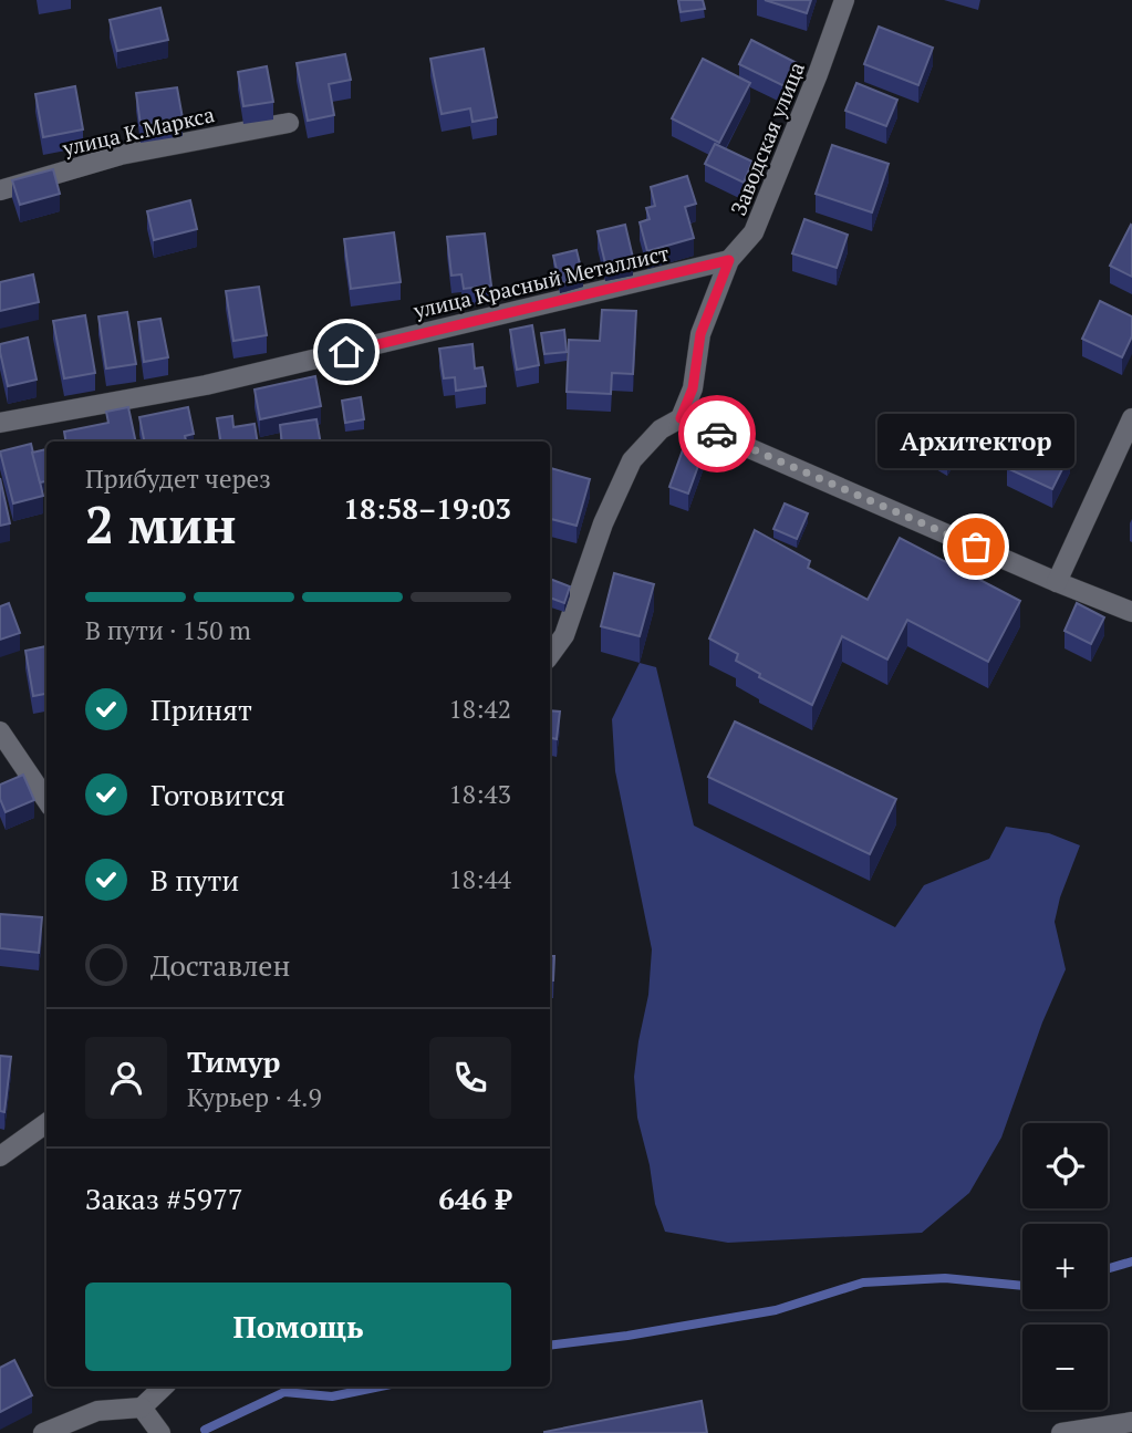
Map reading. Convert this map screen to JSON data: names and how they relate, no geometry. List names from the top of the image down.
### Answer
{
  "streets": {
    "street": ["улица К.Маркса", "Заводская улица", "улица Красный Металлист"]
  },
  "crossings": [
    ["Заводская улица", "улица Красный Металлист"]
  ],
  "places": ["Архитектор"],
  "page": {
    "bubble": "Архитектор",
    "heading": ["2 мин", "Прибудет через", "18:58–19:03"],
    "panel": [
      "Тимур",
      "Курьер · 4.9",
      "Заказ #5977",
      "646 ₽"
    ],
    "bar": "В пути · 150 m",
    "list": [
      ["Принят", "18:42"],
      ["Готовится", "18:43"],
      ["В пути", "18:44"],
      "Доставлен"
    ],
    "map_buttons": ["+", "−"],
    "buttons": "Помощь"
  }
}
